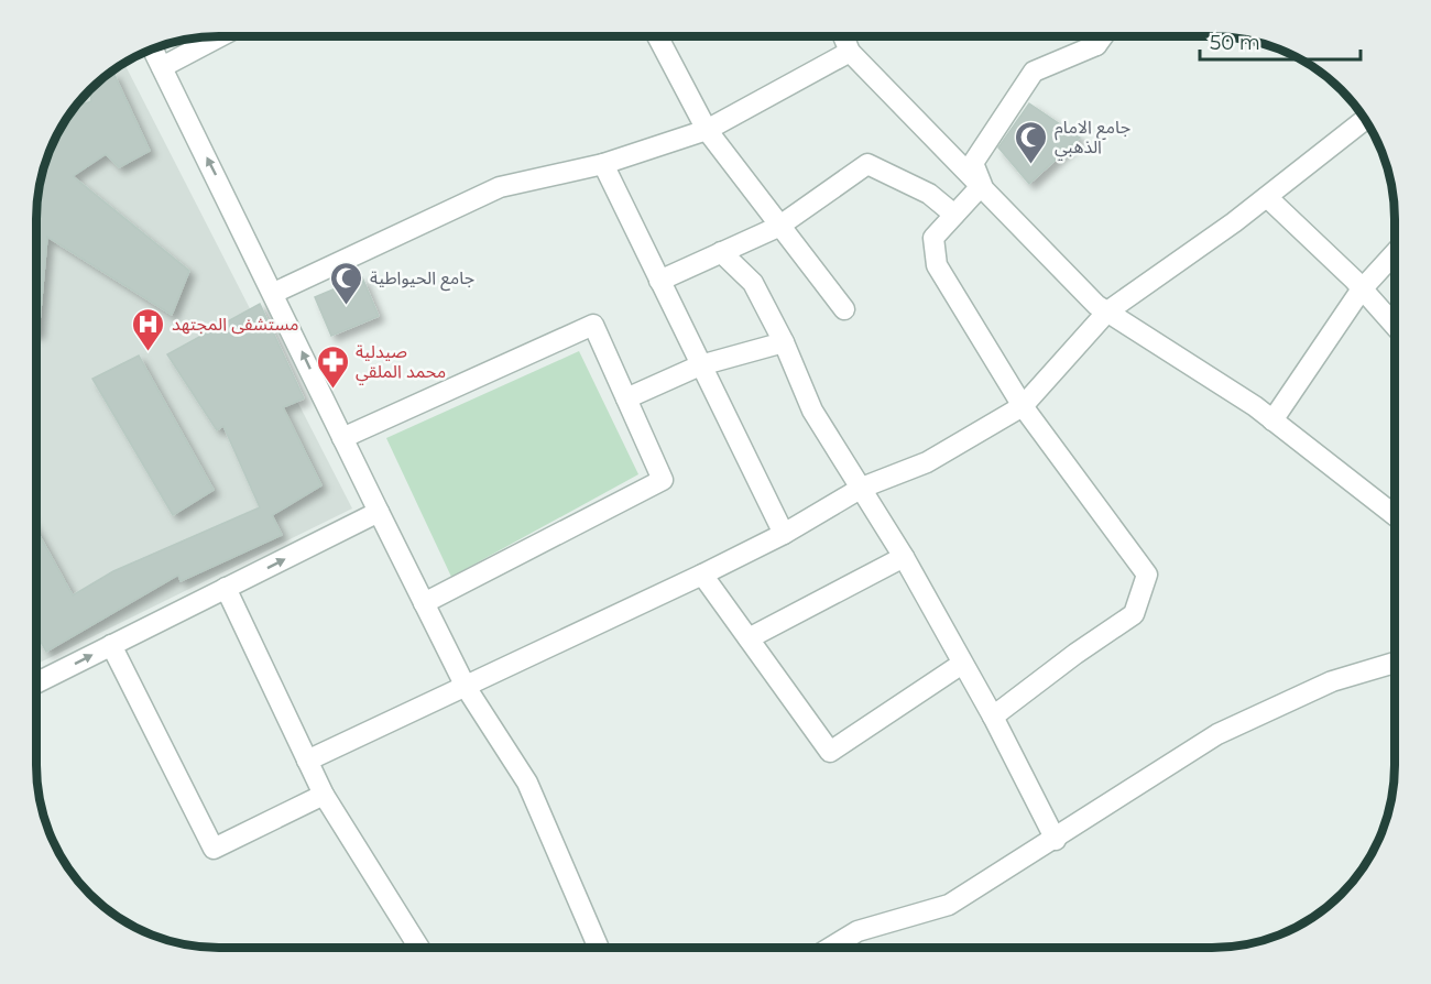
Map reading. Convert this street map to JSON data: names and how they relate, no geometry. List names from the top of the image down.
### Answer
{
  "places": {
    "mosque": ["جامع الامام الذهبي", "جامع الحيواطية"],
    "hospital": ["مستشفى المجتهد"],
    "pharmacy": ["صيدلية محمد الملقي"]
  },
  "scale_bar": "50 m"
}
